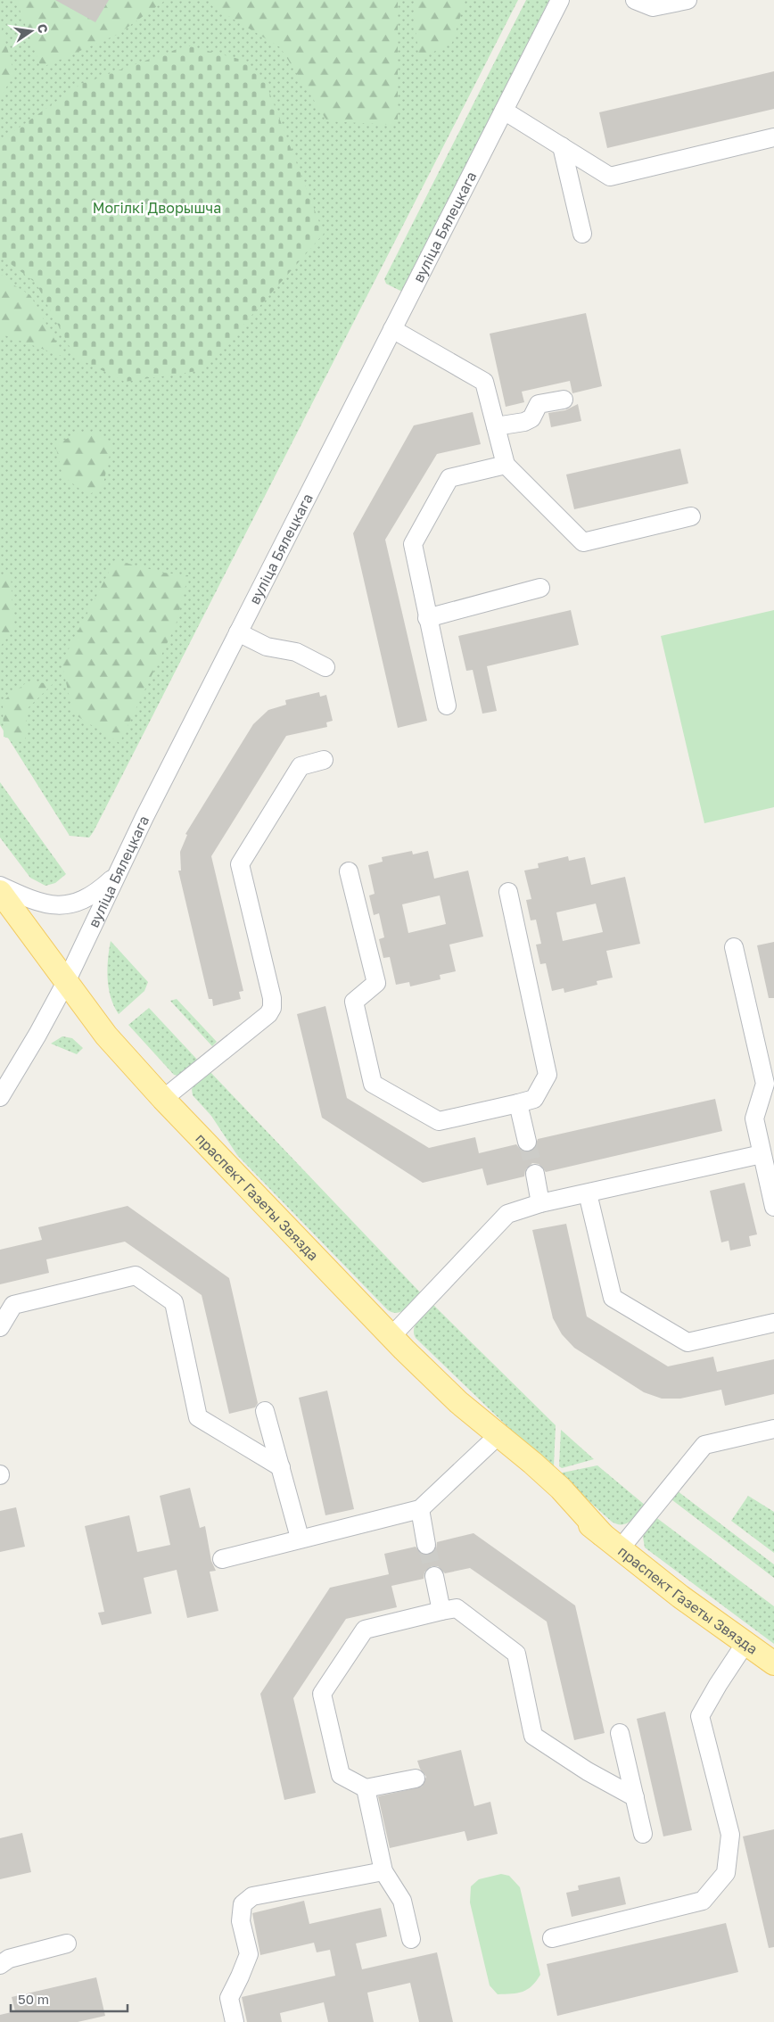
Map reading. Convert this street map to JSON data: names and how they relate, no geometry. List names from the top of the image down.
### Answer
{
  "streets": {
    "main road": ["праспект Газеты Звязда"],
    "street": ["вуліца Бялецкага"]
  },
  "crossings": [
    ["вуліца Бялецкага", "праспект Газеты Звязда"]
  ],
  "parks": ["Могілкі Дворышча"],
  "scale_bar": "50 m",
  "north": "right"
}
